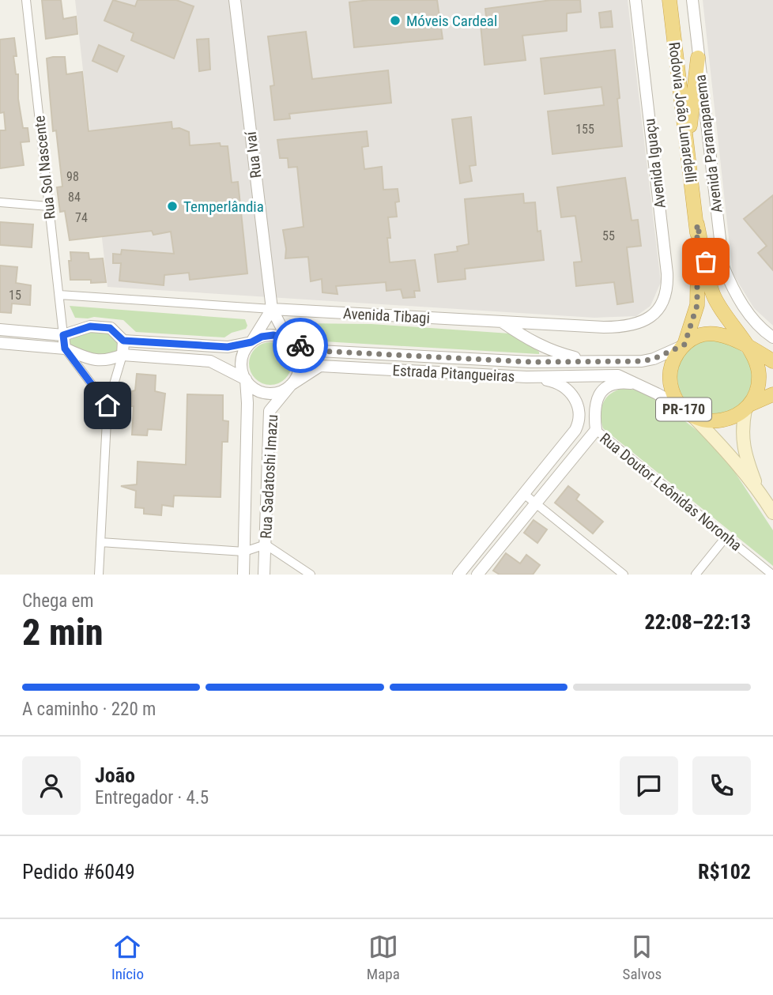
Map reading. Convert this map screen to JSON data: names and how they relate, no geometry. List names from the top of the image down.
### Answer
{
  "streets": {
    "highway": ["Rodovia João Lunardelli", "PR-170"],
    "street": [
      "Avenida Paranapanema",
      "Rua Ivaí",
      "Avenida Iguaçu",
      "Rua Sol Nascente",
      "Avenida Tibagi",
      "Estrada Pitangueiras",
      "Rua Sadatoshi Imazu",
      "Rua Doutor Leônidas Noronha"
    ]
  },
  "crossings": [
    ["Rodovia João Lunardelli", "Estrada Pitangueiras"],
    ["Rodovia João Lunardelli", "PR-170"],
    ["Rua Ivaí", "Avenida Tibagi"],
    ["Rua Ivaí", "Estrada Pitangueiras"],
    ["Rua Ivaí", "Rua Sadatoshi Imazu"],
    ["Avenida Iguaçu", "Avenida Tibagi"],
    ["Rua Sol Nascente", "Avenida Tibagi"],
    ["Estrada Pitangueiras", "PR-170"],
    ["Estrada Pitangueiras", "Rua Sadatoshi Imazu"]
  ],
  "places": ["Móveis Cardeal", "Temperlândia"],
  "house_numbers": [
    "155",
    "98",
    "84",
    "74",
    "55",
    "15"
  ],
  "page": {
    "heading": ["2 min", "Chega em", "22:08–22:13"],
    "panel": [
      "João",
      "Entregador · 4.5",
      "Pedido #6049",
      "R$102"
    ],
    "bar": "A caminho · 220 m",
    "tabs": ["Início", "Mapa", "Salvos"]
  }
}
